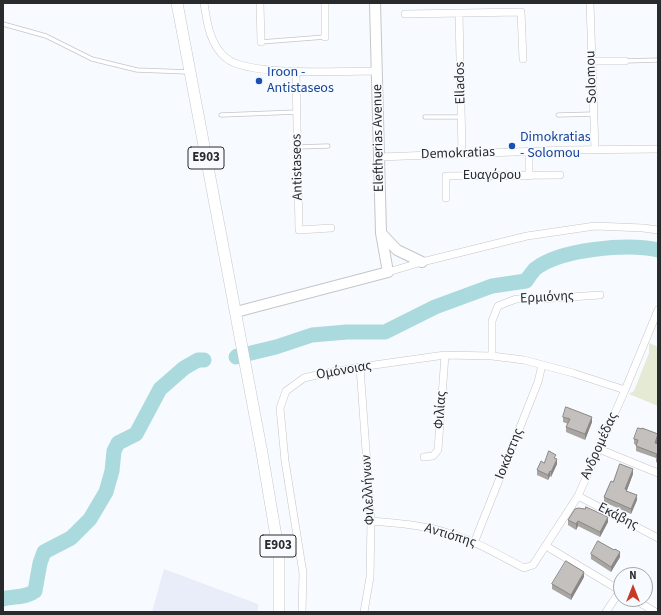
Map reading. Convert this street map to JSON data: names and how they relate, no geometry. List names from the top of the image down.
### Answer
{
  "streets": {
    "main road": ["Eleftherias Avenue", "E903"],
    "street": [
      "Solomou",
      "Ellados",
      "Demokratias",
      "Antistaseos",
      "Ευαγόρου",
      "Ερμιόνης",
      "Ομόνοιας",
      "Φιλίας",
      "Ανδρομέδας",
      "Ιοκάστης",
      "Φιλελλήνων",
      "Εκάβης",
      "Αντιόπης"
    ]
  },
  "crossings": [
    ["Solomou", "Demokratias"],
    ["Ellados", "Demokratias"],
    ["Eleftherias Avenue", "Demokratias"],
    ["Ερμιόνης", "Ομόνοιας"],
    ["Ομόνοιας", "Φιλίας"],
    ["Ομόνοιας", "Ανδρομέδας"],
    ["Ομόνοιας", "Ιοκάστης"],
    ["Ομόνοιας", "Φιλελλήνων"],
    ["Ανδρομέδας", "Εκάβης"],
    ["Ανδρομέδας", "Αντιόπης"],
    ["Ιοκάστης", "Αντιόπης"],
    ["Φιλελλήνων", "Αντιόπης"]
  ],
  "places": ["Iroon - Antistaseos", "Dimokratias - Solomou"],
  "north": "top"
}
